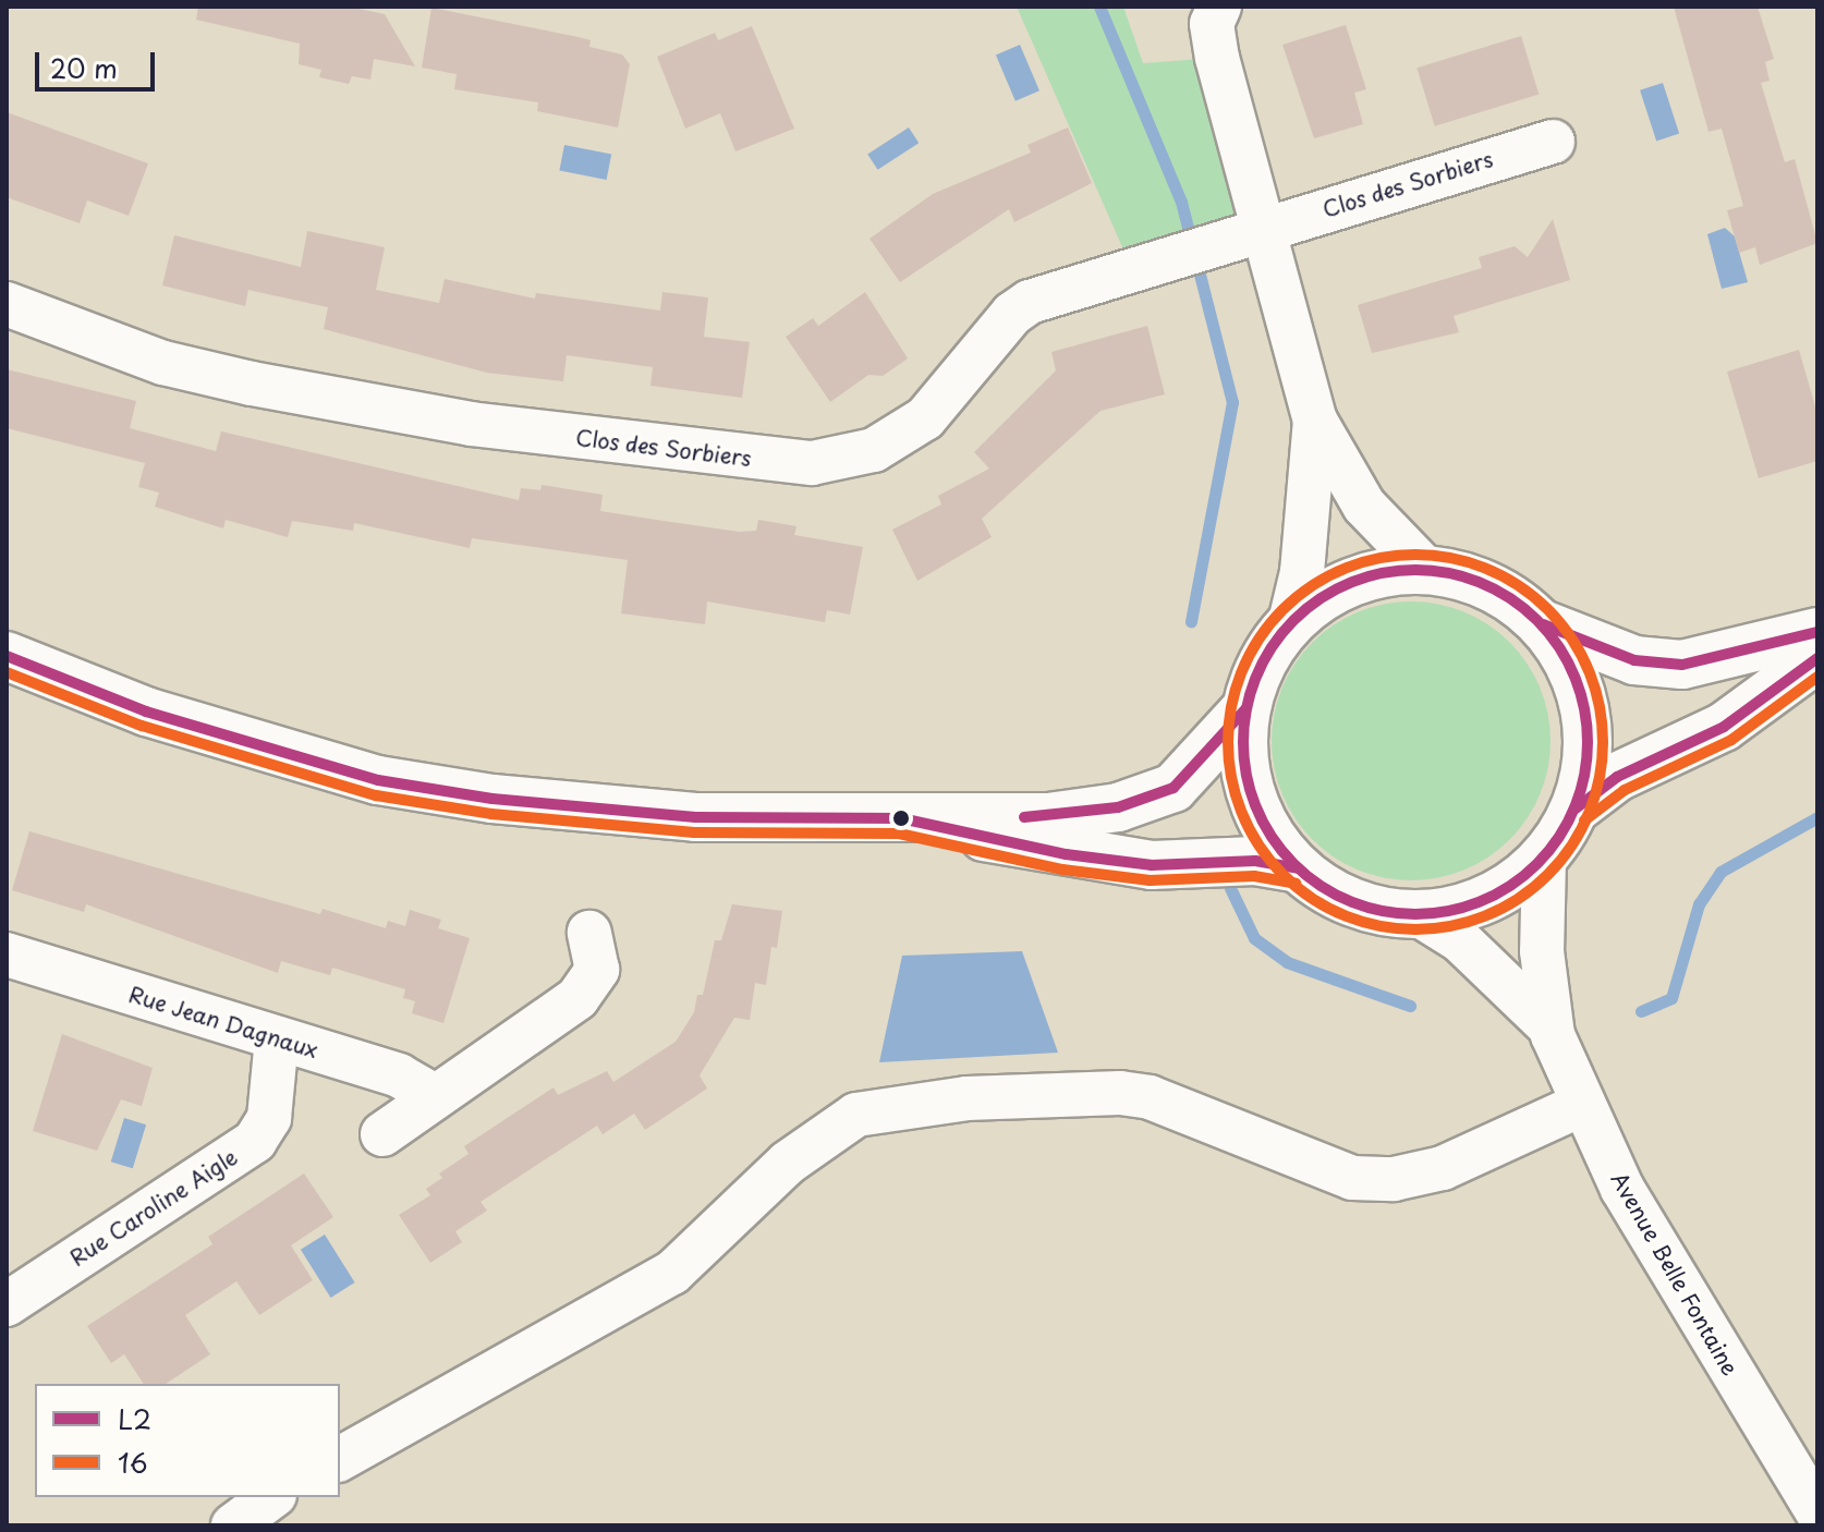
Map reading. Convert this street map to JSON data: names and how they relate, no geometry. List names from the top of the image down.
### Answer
{
  "streets": {
    "street": [
      "Clos des Sorbiers",
      "Rue Jean Dagnaux",
      "Rue Caroline Aigle",
      "Avenue Belle Fontaine"
    ]
  },
  "crossings": [
    ["Rue Jean Dagnaux", "Rue Caroline Aigle"]
  ],
  "lines": ["transit line 16", "transit line L2"],
  "legend": ["L2", "16"],
  "scale_bar": "20 m"
}
